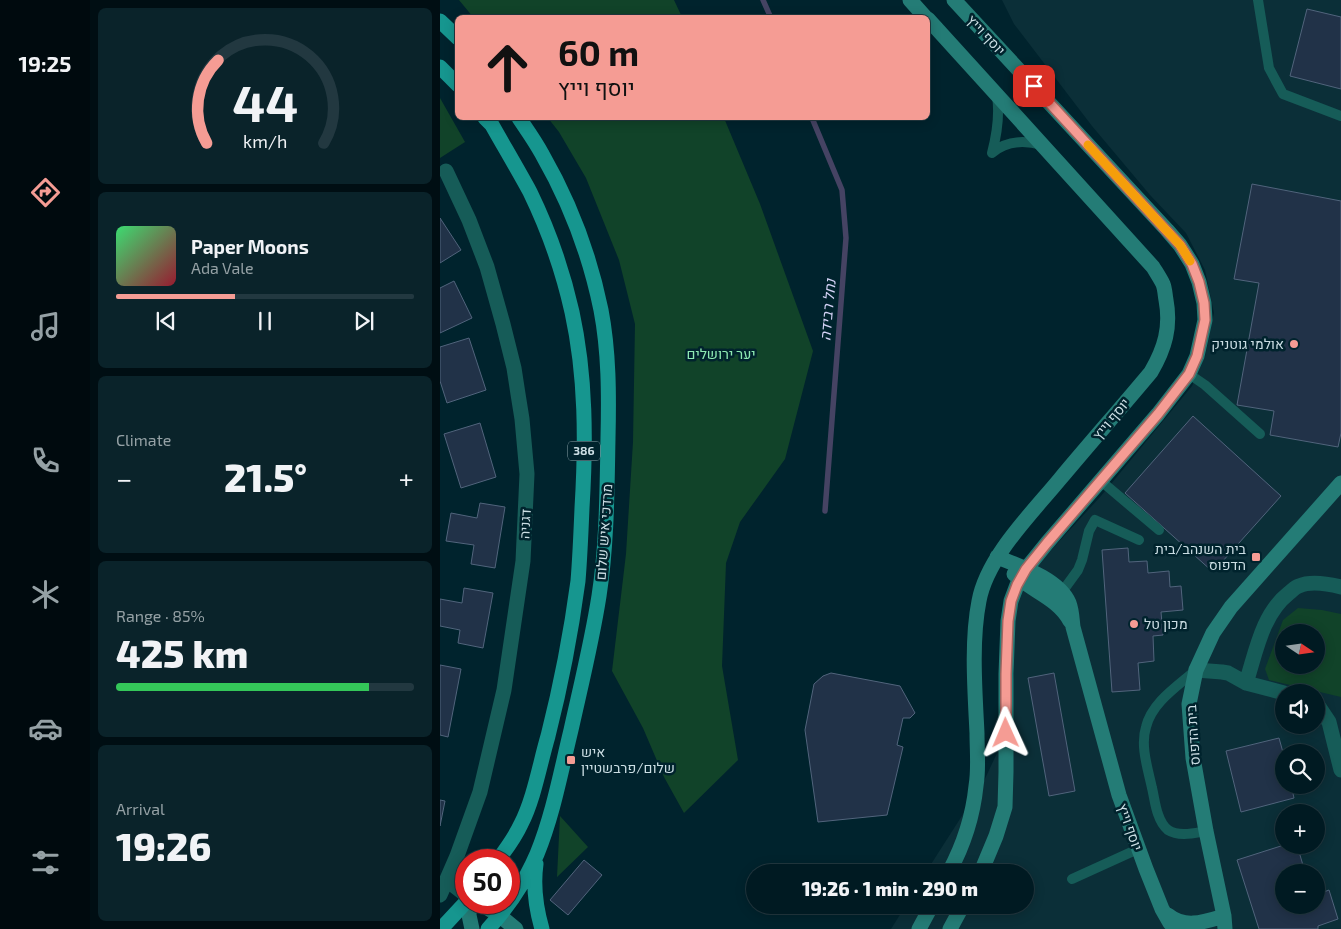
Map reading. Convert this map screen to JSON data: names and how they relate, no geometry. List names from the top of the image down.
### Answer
{
  "streets": {
    "main road": [
      "יוסף וייץ",
      "386",
      "מרדכי איש שלום",
      "בית הדפוס"
    ],
    "street": ["דגניה"]
  },
  "crossings": [
    ["386", "מרדכי איש שלום"]
  ],
  "water": ["נחל רבידה"],
  "parks": ["יער ירושלים"],
  "places": {
    "other": ["אולמי גוטניק", "מכון טל"],
    "transit": ["בית השנהב/בית הדפוס", "איש שלום/פרבשטיין"]
  },
  "north": "right",
  "page": {
    "tabs": "19:25",
    "turn": ["60 m", "יוסף וייץ"],
    "song": ["Paper Moons", "Ada Vale"],
    "tile": [
      "Climate",
      ["Range · 85%", "425 km"],
      ["Arrival", "19:26"]
    ],
    "heat": ["−", "21.5°", "+"],
    "map_buttons": ["+", "−"],
    "limit": "50",
    "trip": "19:26 · 1 min · 290 m",
    "gauge": ["44", "km/h"]
  }
}
